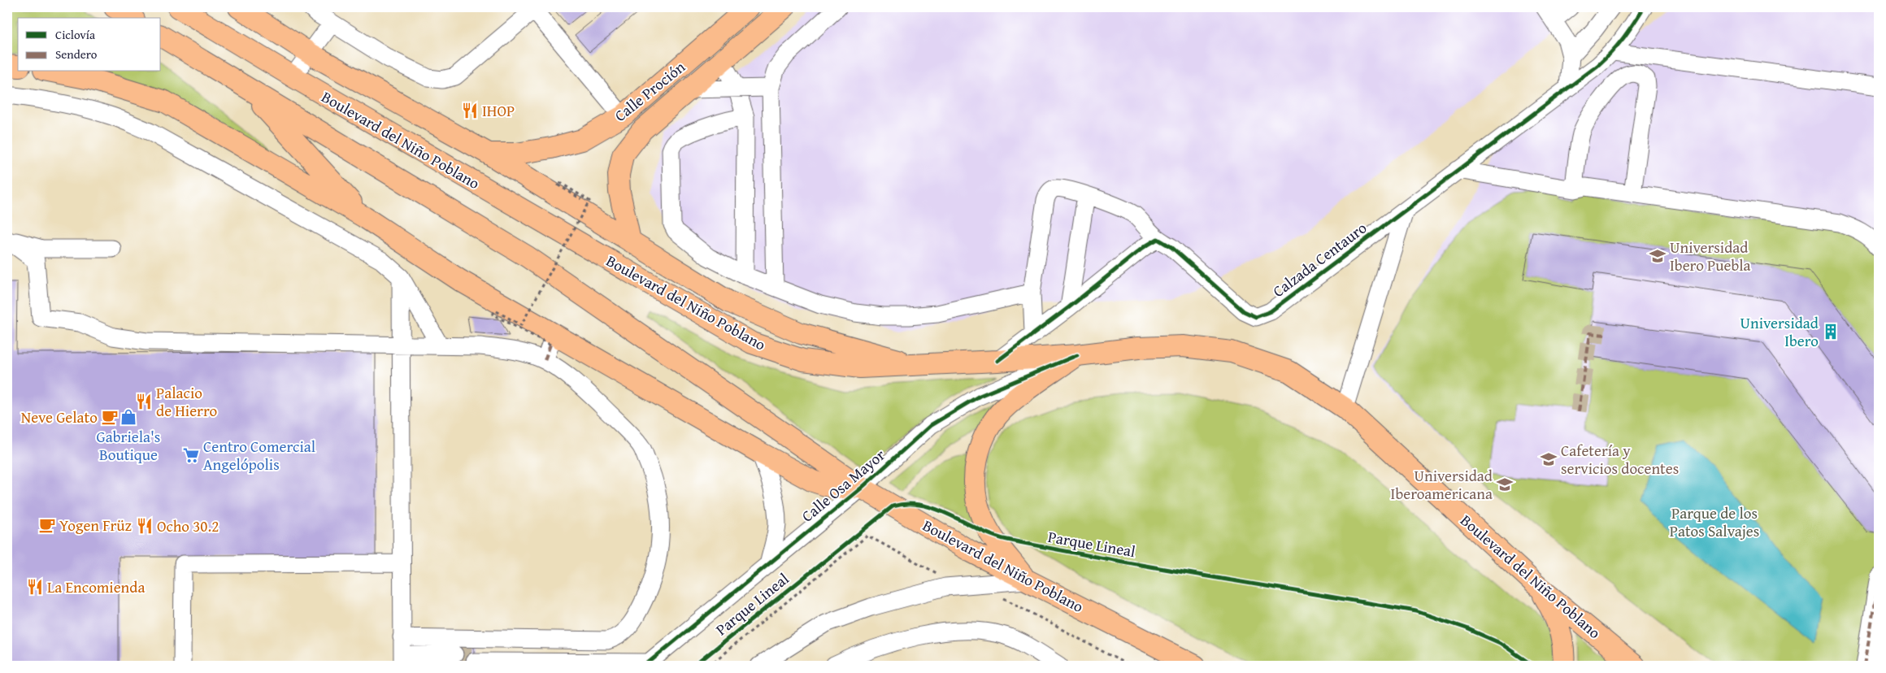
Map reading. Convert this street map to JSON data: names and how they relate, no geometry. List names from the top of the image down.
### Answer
{
  "streets": {
    "main road": ["Calle Proción", "Boulevard del Niño Poblano"],
    "street": ["Calzada Centauro", "Calle Osa Mayor"],
    "cycle path": ["Parque Lineal"]
  },
  "crossings": [
    ["Boulevard del Niño Poblano", "Calle Osa Mayor"]
  ],
  "parks": ["Parque de los Patos Salvajes"],
  "places": {
    "restaurant": [
      "IHOP",
      "Palacio de Hierro",
      "Ocho 30.2",
      "La Encomienda"
    ],
    "school or university": ["Universidad Ibero Puebla", "Cafetería y servicios docentes", "Universidad Iberoamericana"],
    "building": ["Universidad Ibero"],
    "cafe": ["Neve Gelato", "Yogen Früz"],
    "shop": ["Gabriela's Boutique"],
    "supermarket": ["Centro Comercial Angelópolis"]
  },
  "legend": ["Ciclovía", "Sendero"]
}
